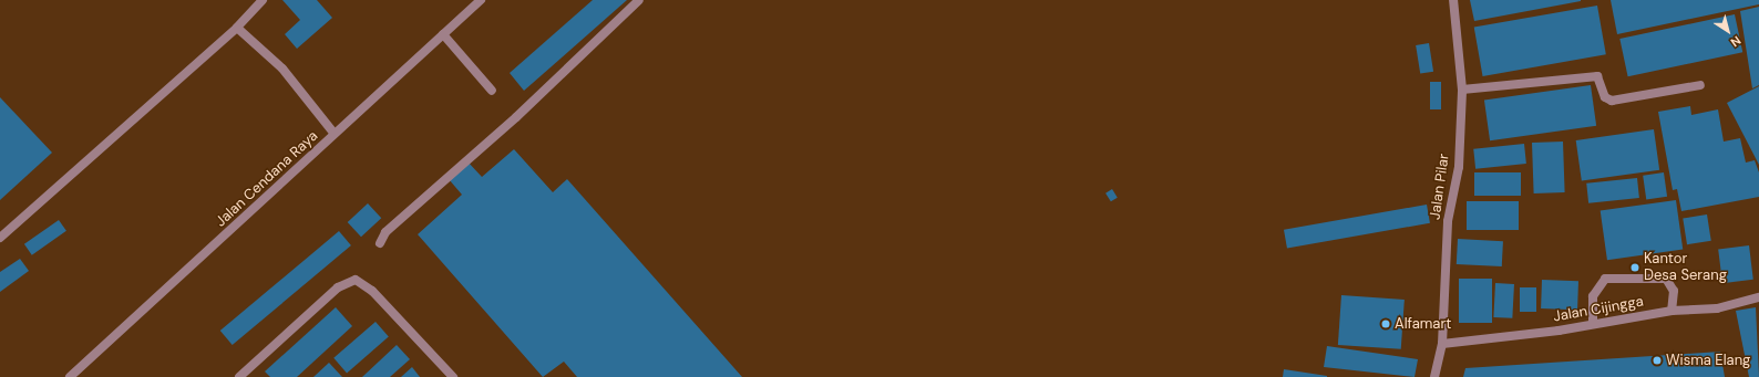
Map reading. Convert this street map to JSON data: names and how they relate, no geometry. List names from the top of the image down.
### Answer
{
  "streets": {
    "street": ["Jalan Cendana Raya", "Jalan Pilar", "Jalan Cijingga"]
  },
  "crossings": [
    ["Jalan Pilar", "Jalan Cijingga"]
  ],
  "places": ["Kantor Desa Serang", "Alfamart", "Wisma Elang"],
  "north": "bottom right"
}
